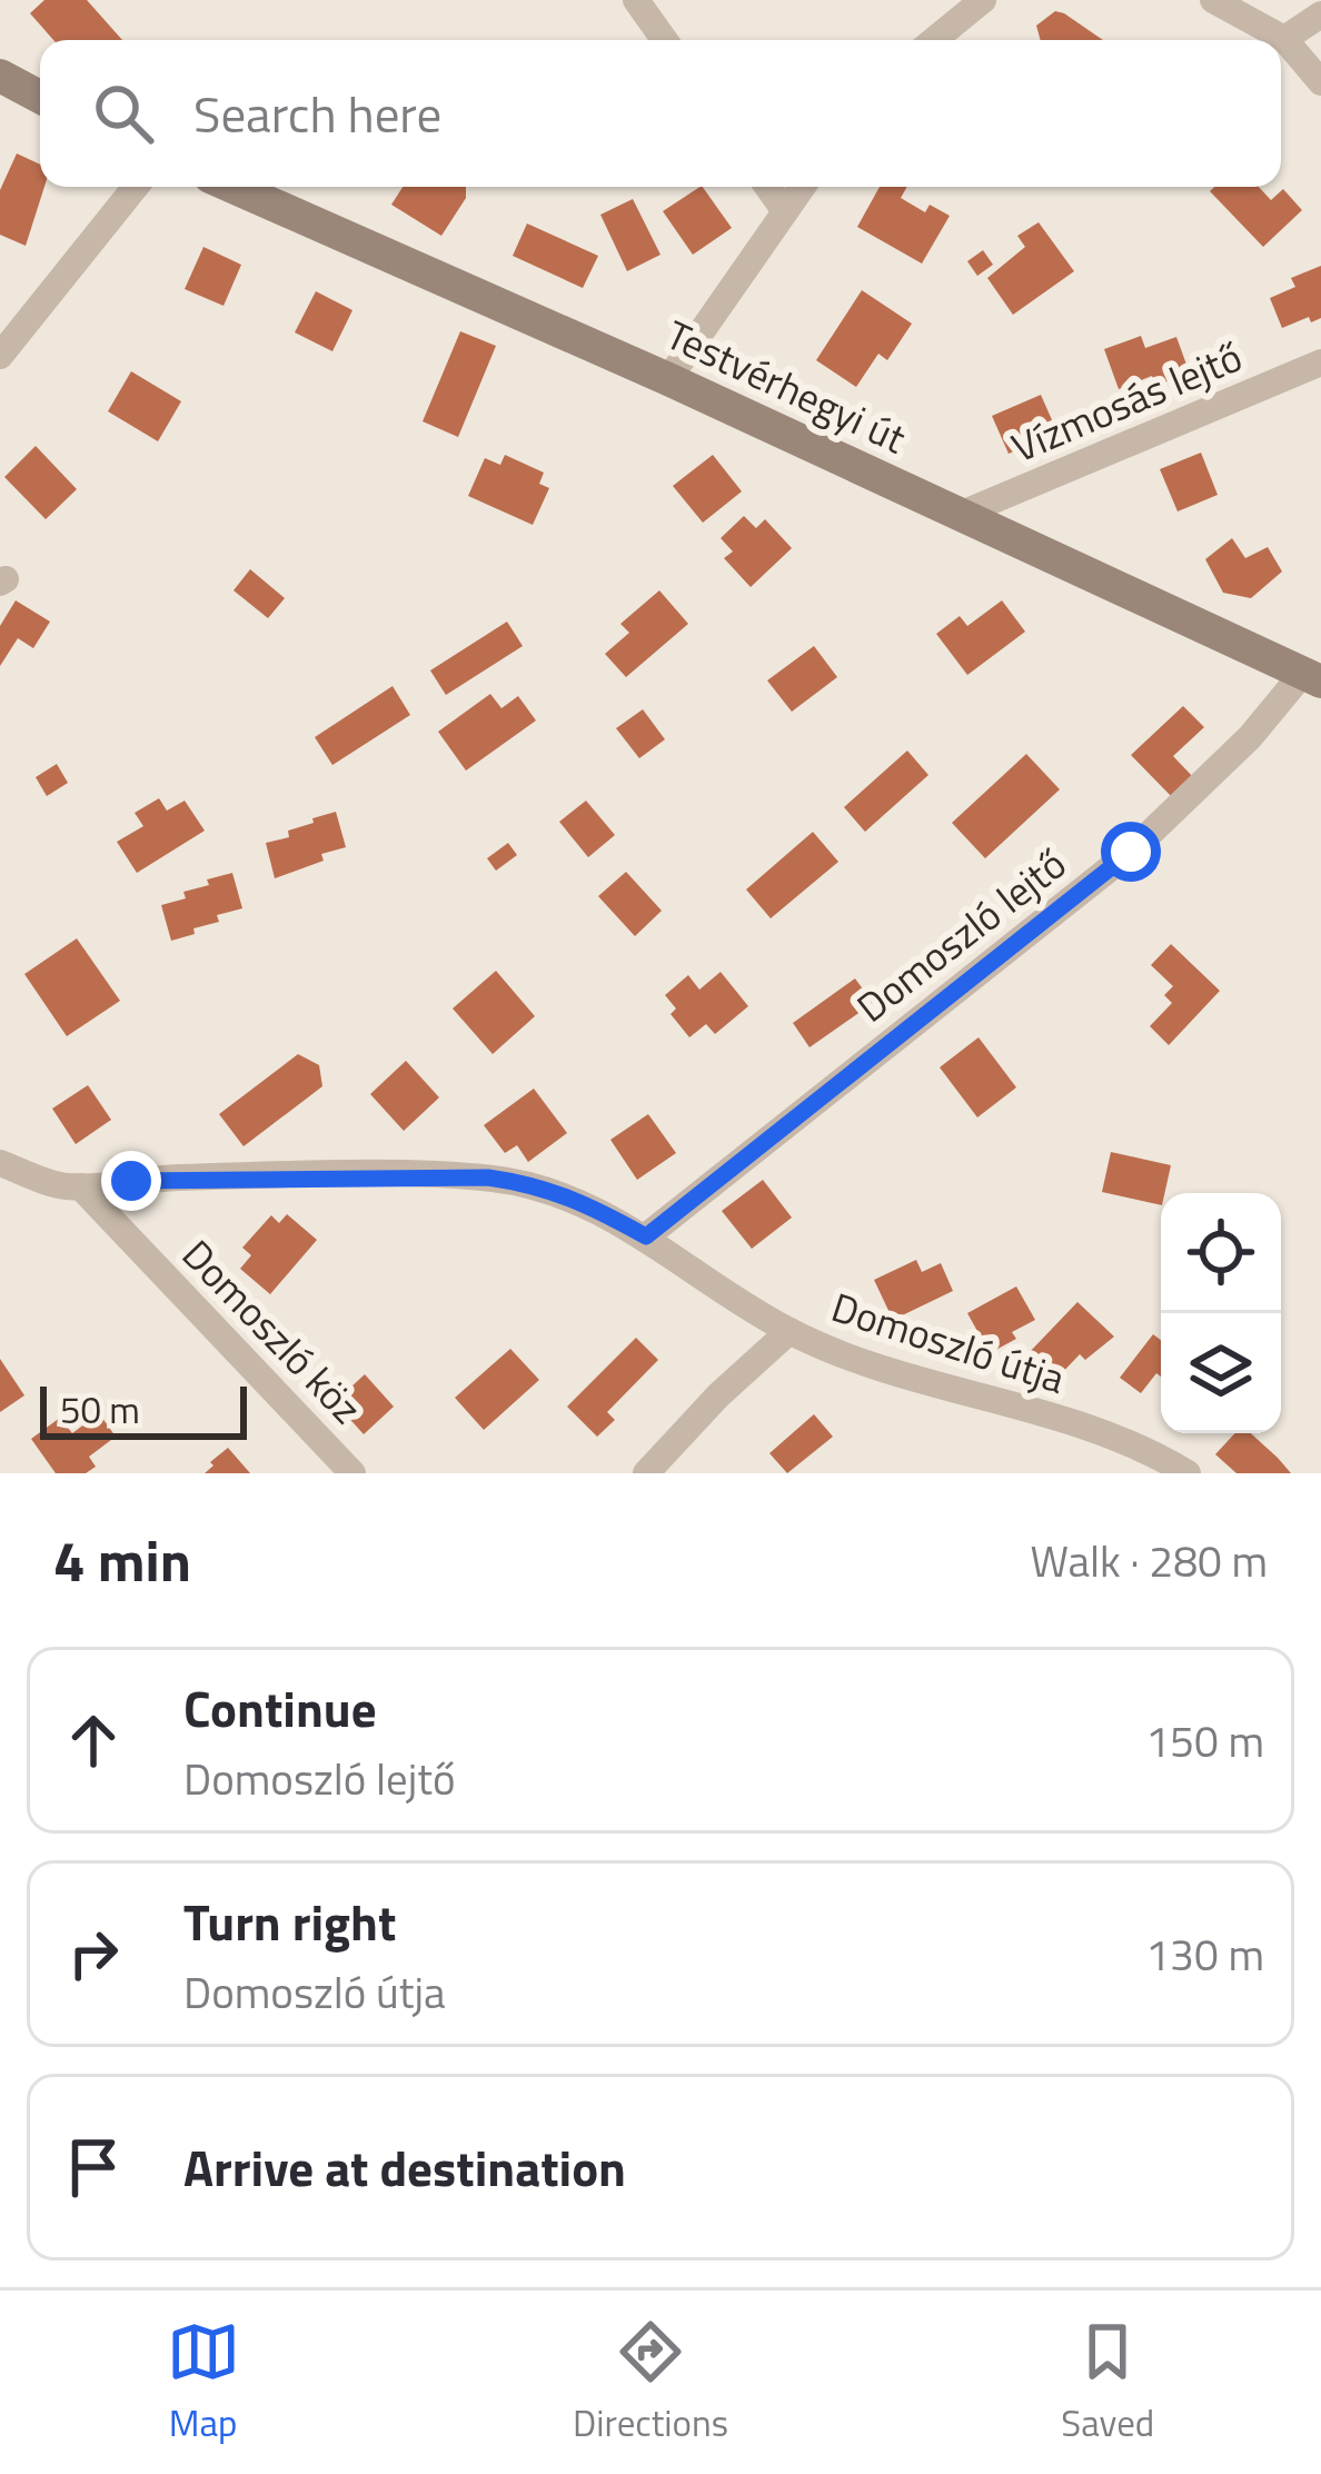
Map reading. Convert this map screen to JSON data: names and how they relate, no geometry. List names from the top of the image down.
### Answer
{
  "streets": {
    "street": [
      "Testvérhegyi út",
      "Vízmosás lejtő",
      "Domoszló lejtő",
      "Domoszló köz",
      "Domoszló útja"
    ]
  },
  "crossings": [
    ["Testvérhegyi út", "Vízmosás lejtő"],
    ["Testvérhegyi út", "Domoszló lejtő"],
    ["Domoszló lejtő", "Domoszló útja"],
    ["Domoszló köz", "Domoszló útja"]
  ],
  "scale_bar": "50 m",
  "page": {
    "search": "Search here",
    "scale": "50 m",
    "heading": ["4 min", "Walk · 280 m"],
    "list": [
      ["Continue", "Domoszló lejtő", "150 m"],
      ["Turn right", "Domoszló útja", "130 m"],
      "Arrive at destination"
    ],
    "nav": ["Map", "Directions", "Saved"]
  }
}
